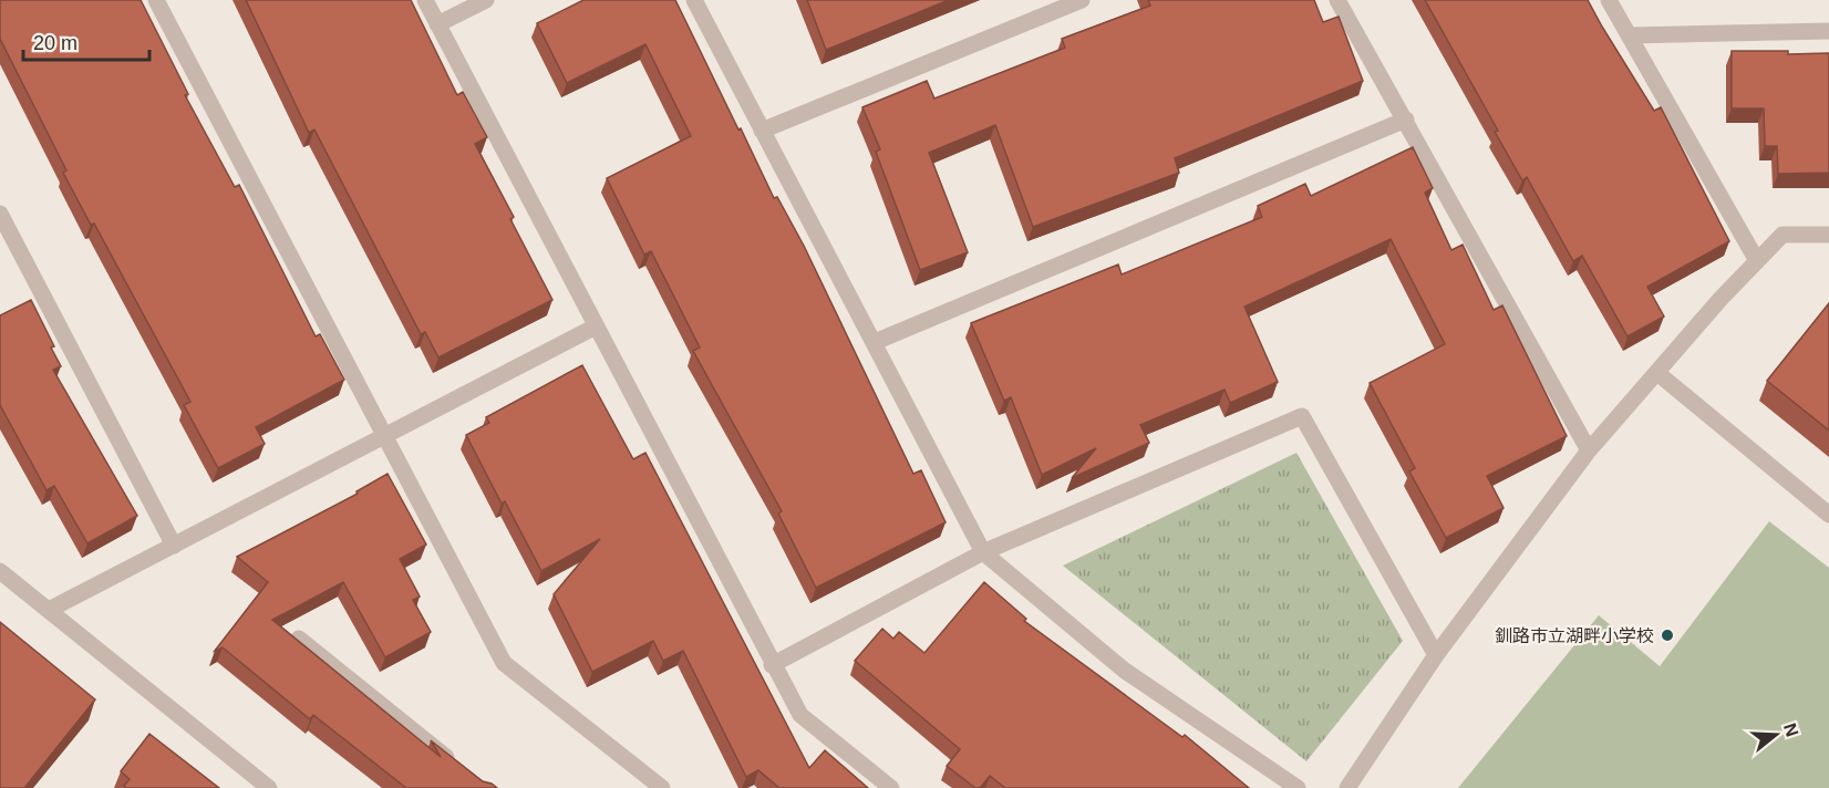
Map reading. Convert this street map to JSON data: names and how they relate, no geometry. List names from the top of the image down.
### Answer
{
  "places": ["釧路市立湖畔小学校"],
  "scale_bar": "20 m",
  "north": "right"
}
